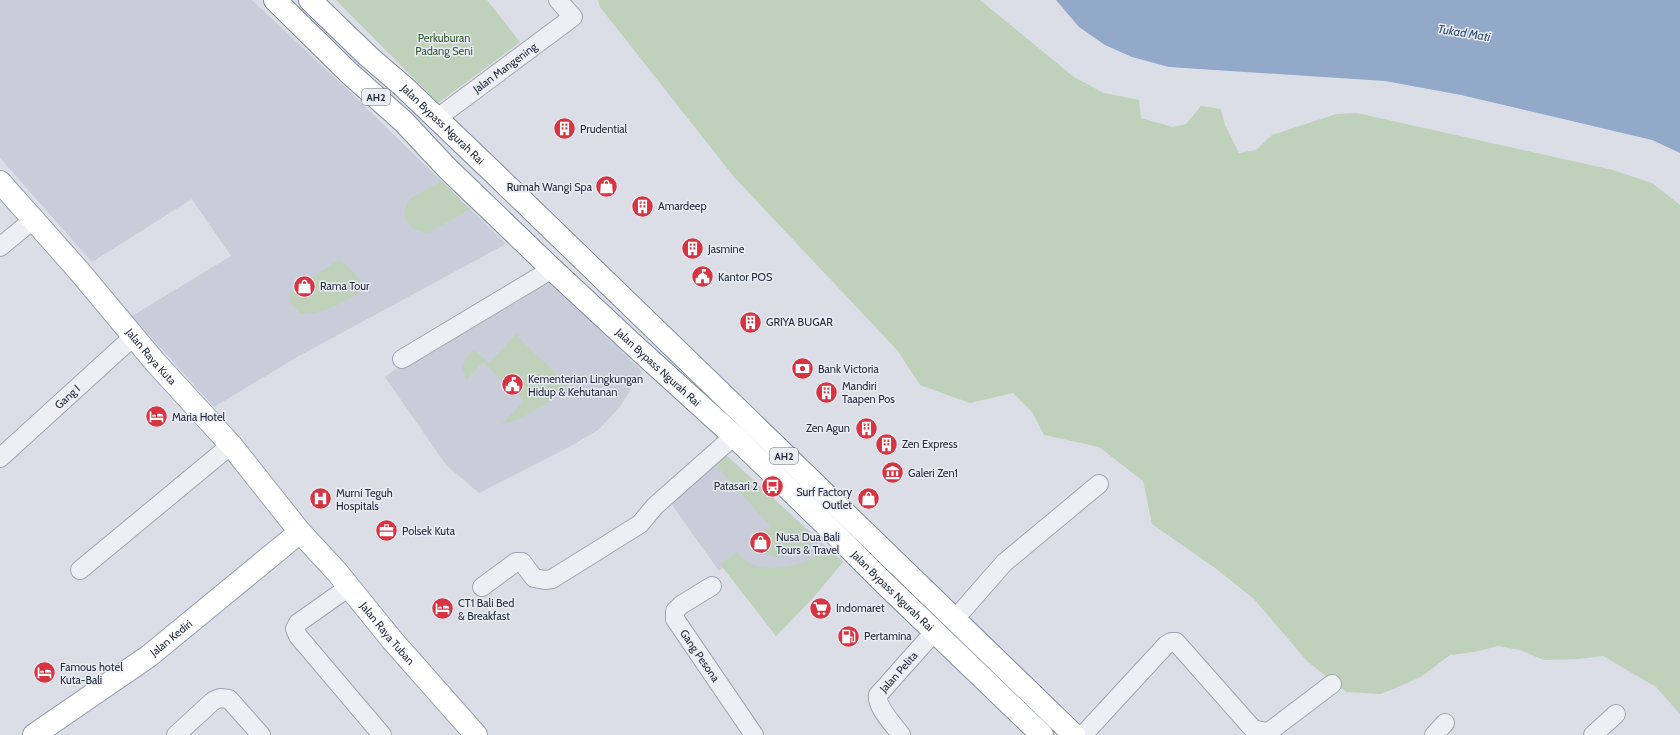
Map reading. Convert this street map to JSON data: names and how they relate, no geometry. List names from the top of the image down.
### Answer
{
  "streets": {
    "main road": [
      "AH2",
      "Jalan Bypass Ngurah Rai",
      "Jalan Raya Kuta",
      "Jalan Raya Tuban",
      "Jalan Kediri"
    ],
    "street": [
      "Jalan Mangening",
      "Gang I",
      "Gang Pesona",
      "Jalan Pelita"
    ]
  },
  "crossings": [
    ["Jalan Mangening", "Jalan Bypass Ngurah Rai"],
    ["Jalan Bypass Ngurah Rai", "Jalan Pelita"],
    ["Jalan Raya Kuta", "Gang I"],
    ["Jalan Raya Kuta", "Jalan Raya Tuban"],
    ["Jalan Raya Kuta", "Jalan Kediri"],
    ["Jalan Raya Tuban", "Jalan Kediri"]
  ],
  "water": ["Tukad Mati"],
  "parks": ["Perkuburan Padang Seni"],
  "places": {
    "building": [
      "Prudential",
      "Amardeep",
      "Jasmine",
      "GRIYA BUGAR",
      "Mandiri Taapen Pos",
      "Zen Agun",
      "Zen Express"
    ],
    "shop": [
      "Rumah Wangi Spa",
      "Rama Tour",
      "Surf Factory Outlet",
      "Nusa Dua Bali Tours & Travel"
    ],
    "public building": ["Kantor POS", "Kementerian Lingkungan Hidup & Kehutanan"],
    "bank": ["Bank Victoria"],
    "hotel": ["Maria Hotel", "CT1 Bali Bed & Breakfast", "Famous hotel Kuta-Bali"],
    "museum": ["Galeri Zen1"],
    "bus stop": ["Patasari 2"],
    "hospital": ["Murni Teguh Hospitals"],
    "office": ["Polsek Kuta"],
    "supermarket": ["Indomaret"],
    "fuel station": ["Pertamina"]
  }
}
